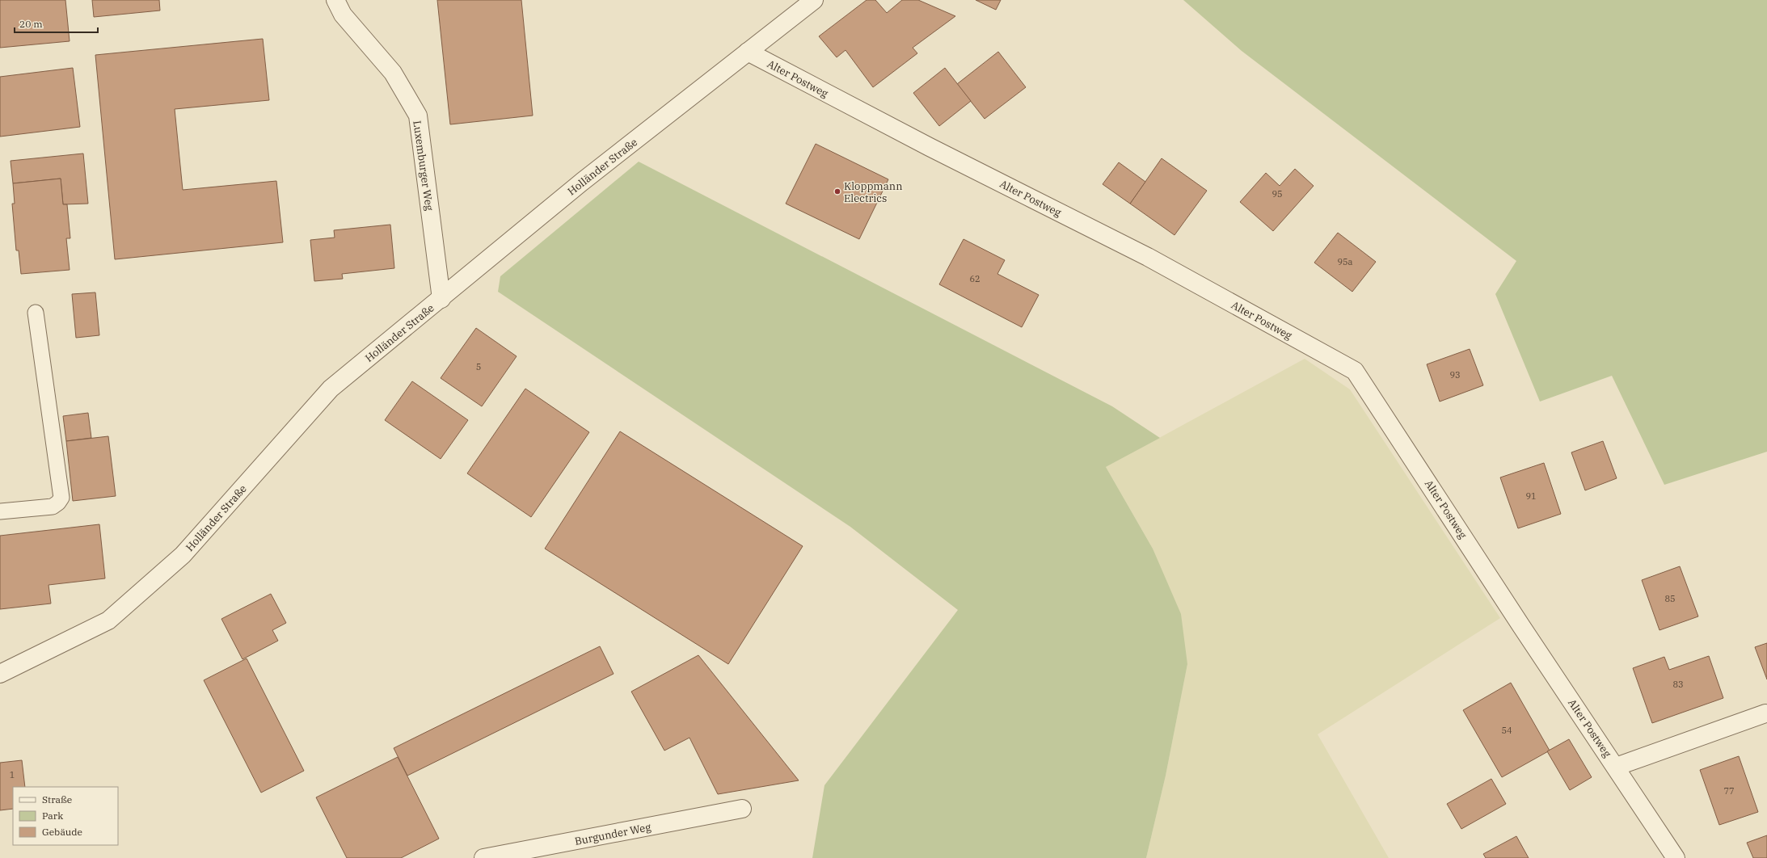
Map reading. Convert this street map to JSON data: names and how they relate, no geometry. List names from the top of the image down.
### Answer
{
  "streets": {
    "street": [
      "Alter Postweg",
      "Luxemburger Weg",
      "Holländer Straße",
      "Burgunder Weg"
    ]
  },
  "crossings": [
    ["Alter Postweg", "Holländer Straße"],
    ["Luxemburger Weg", "Holländer Straße"]
  ],
  "places": ["Kloppmann Electrics"],
  "house_numbers": [
    "95",
    "95a",
    "62",
    "5",
    "93",
    "91",
    "85",
    "83",
    "54",
    "1",
    "77"
  ],
  "legend": ["Straße", "Park", "Gebäude"],
  "scale_bar": "20 m"
}
